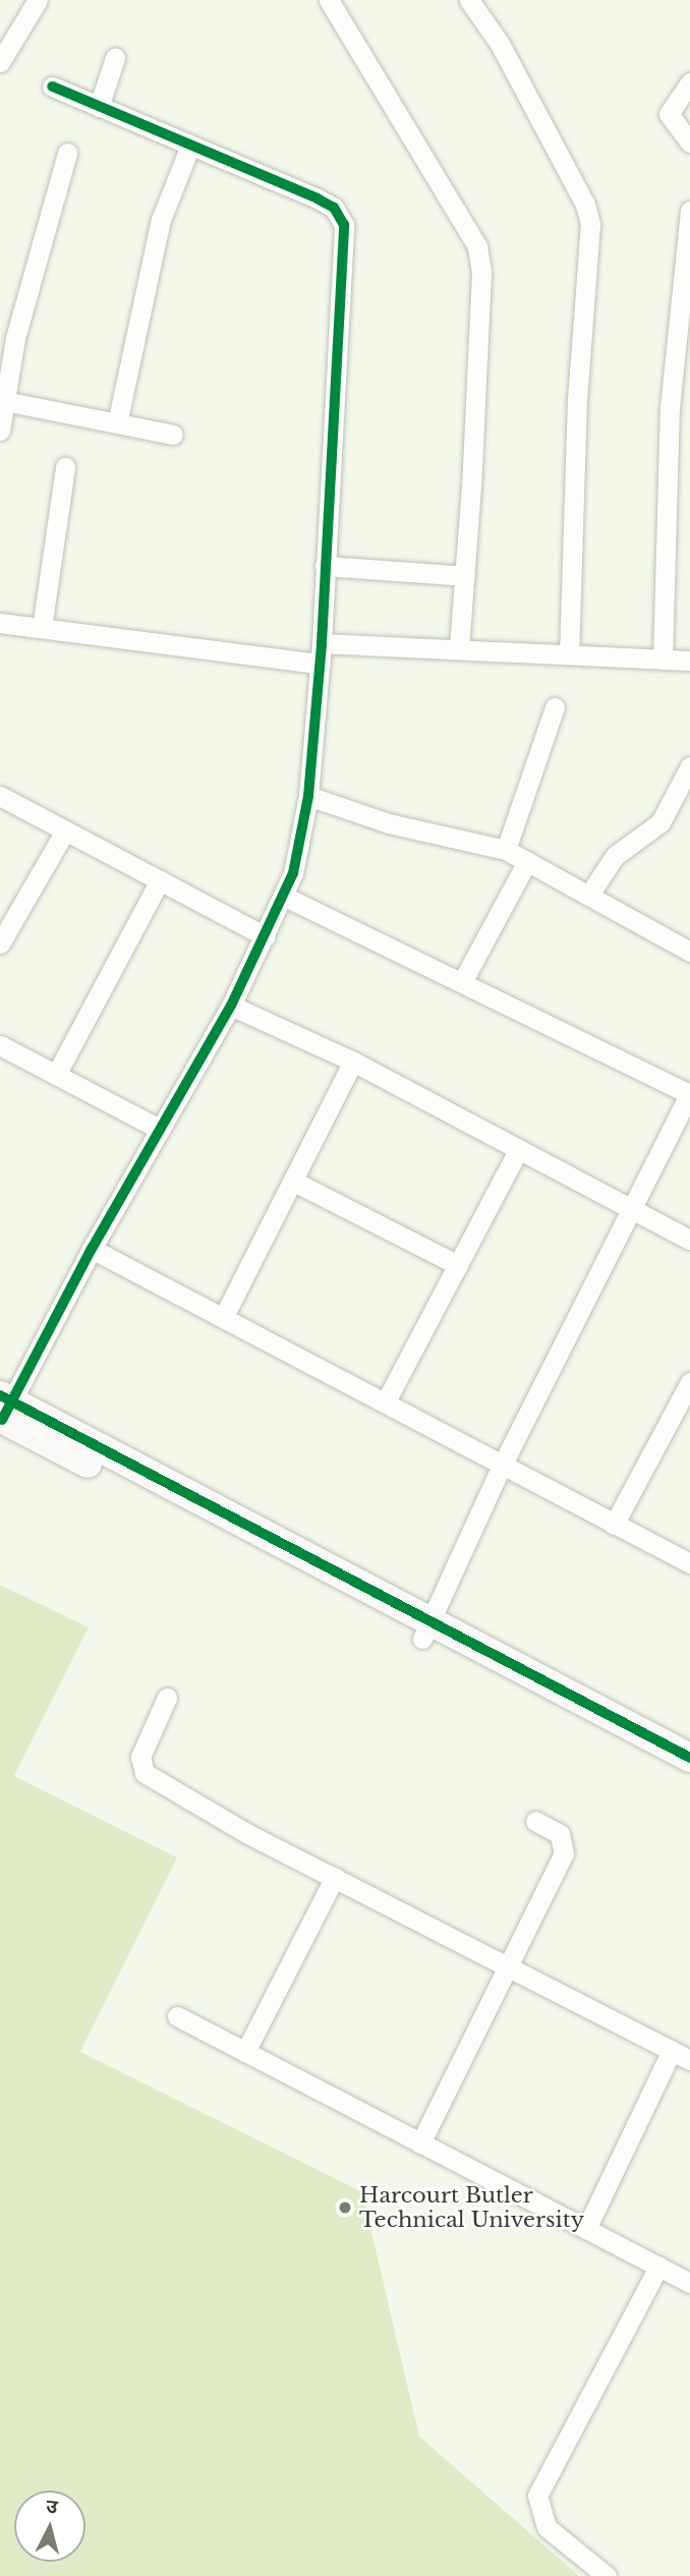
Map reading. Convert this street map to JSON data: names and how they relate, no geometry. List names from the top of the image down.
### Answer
{
  "places": ["Harcourt Butler Technical University"],
  "north": "top"
}
